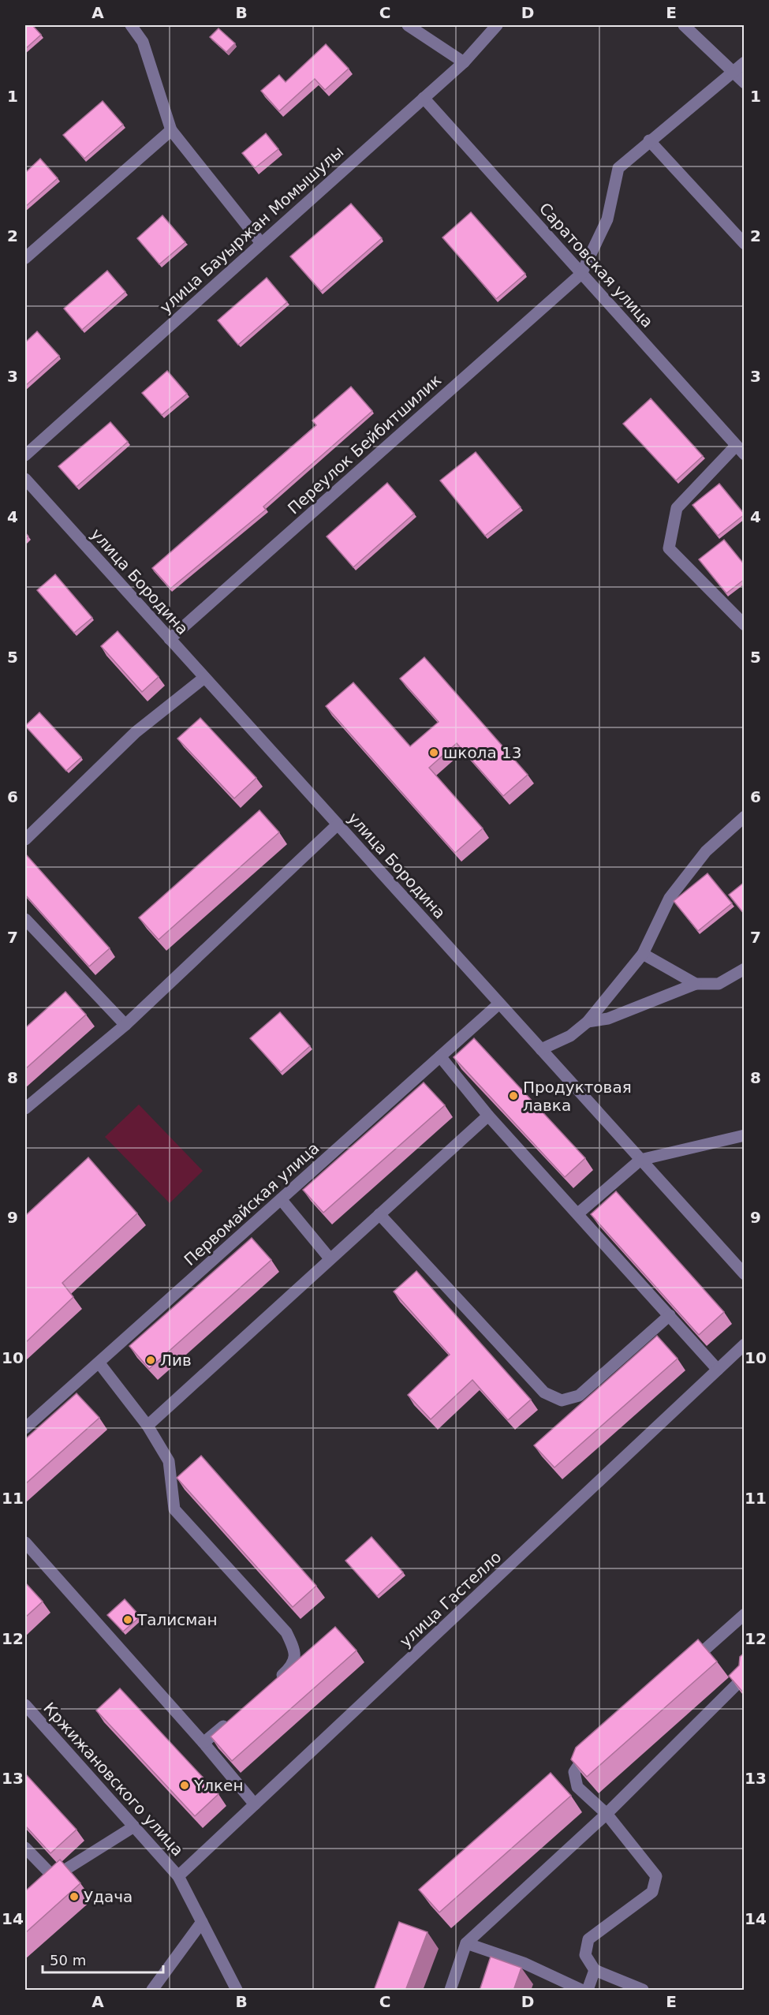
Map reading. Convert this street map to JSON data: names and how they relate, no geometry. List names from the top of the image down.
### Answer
{
  "streets": {
    "street": [
      "улица Бауыржан Момышулы",
      "Саратовская улица",
      "Переулок Бейбитшилик",
      "улица Бородина",
      "Первомайская улица",
      "улица Гастелло",
      "Кржижановского улица"
    ]
  },
  "crossings": [
    ["улица Бауыржан Момышулы", "Саратовская улица"],
    ["Саратовская улица", "Переулок Бейбитшилик"],
    ["Переулок Бейбитшилик", "улица Бородина"],
    ["улица Бородина", "Первомайская улица"],
    ["улица Гастелло", "Кржижановского улица"]
  ],
  "places": [
    "школа 13",
    "Продуктовая лавка",
    "Лив",
    "Талисман",
    "Yлкен",
    "Удача"
  ],
  "scale_bar": "50 m",
  "grid": {
    "columns": [
      "A",
      "B",
      "C",
      "D",
      "E"
    ],
    "rows": [
      "1",
      "2",
      "3",
      "4",
      "5",
      "6",
      "7",
      "8",
      "9",
      "10",
      "11",
      "12",
      "13",
      "14"
    ]
  }
}
